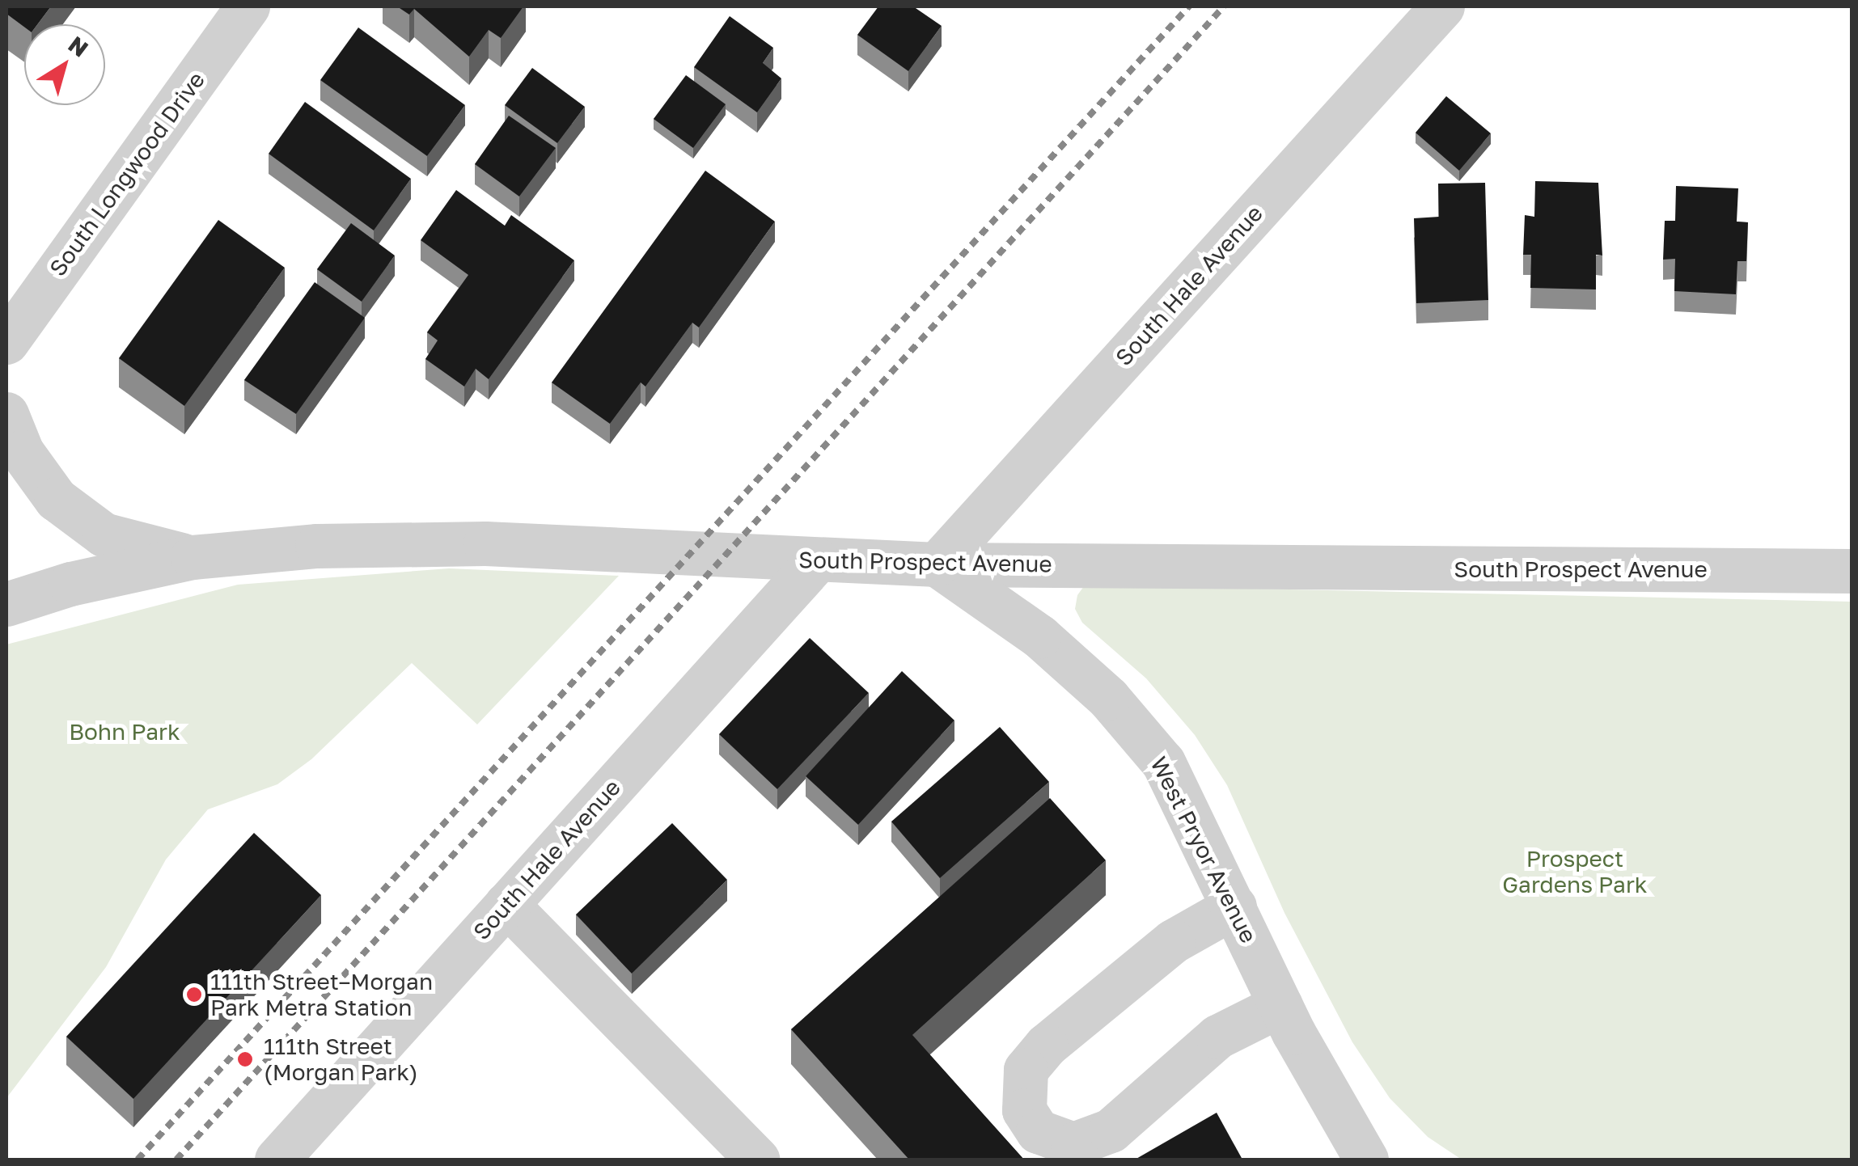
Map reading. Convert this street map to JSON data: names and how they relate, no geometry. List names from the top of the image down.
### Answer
{
  "streets": {
    "street": [
      "South Longwood Drive",
      "South Hale Avenue",
      "South Prospect Avenue",
      "West Pryor Avenue"
    ]
  },
  "crossings": [
    ["South Hale Avenue", "South Prospect Avenue"],
    ["South Hale Avenue", "West Pryor Avenue"],
    ["South Prospect Avenue", "West Pryor Avenue"]
  ],
  "parks": ["Bohn Park", "Prospect Gardens Park"],
  "places": ["111th Street–Morgan Park Metra Station", "111th Street (Morgan Park)"],
  "north": "top right"
}
